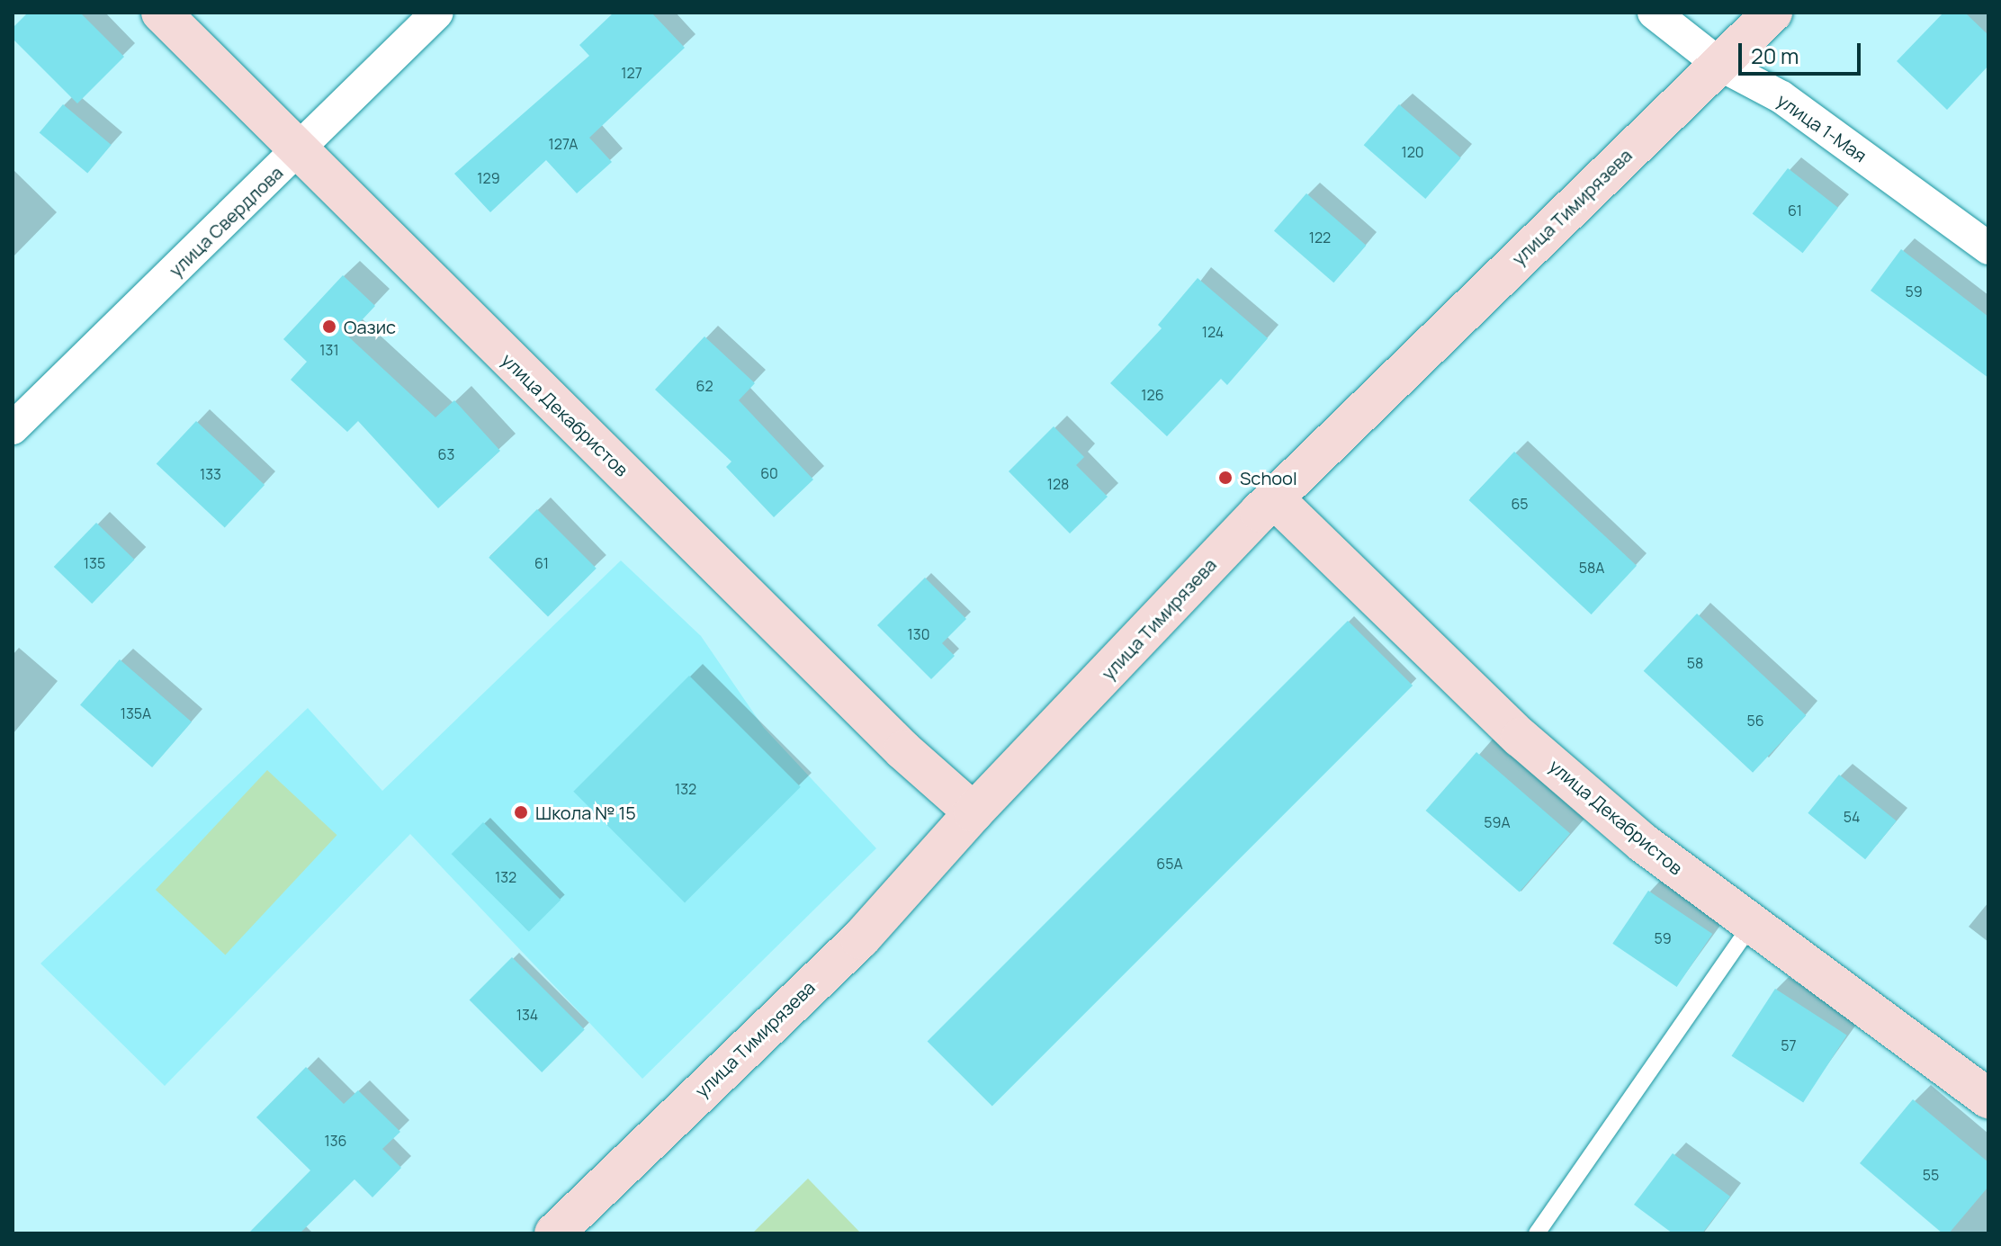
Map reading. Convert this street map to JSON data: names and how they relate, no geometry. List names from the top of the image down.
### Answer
{
  "streets": {
    "street": [
      "улица 1-Мая",
      "улица Тимирязева",
      "улица Свердлова",
      "улица Декабристов"
    ]
  },
  "crossings": [
    ["улица 1-Мая", "улица Тимирязева"],
    ["улица Тимирязева", "улица Декабристов"],
    ["улица Свердлова", "улица Декабристов"]
  ],
  "places": ["Оазис", "School", "Школа № 15"],
  "house_numbers": [
    "127",
    "127А",
    "120",
    "129",
    "61",
    "122",
    "59",
    "124",
    "131",
    "62",
    "126",
    "63",
    "60",
    "133",
    "128",
    "65",
    "135",
    "61",
    "58А",
    "130",
    "58",
    "135А",
    "56",
    "132",
    "54",
    "59А",
    "65А",
    "132",
    "59",
    "134",
    "57",
    "136",
    "55"
  ],
  "scale_bar": "20 m"
}
